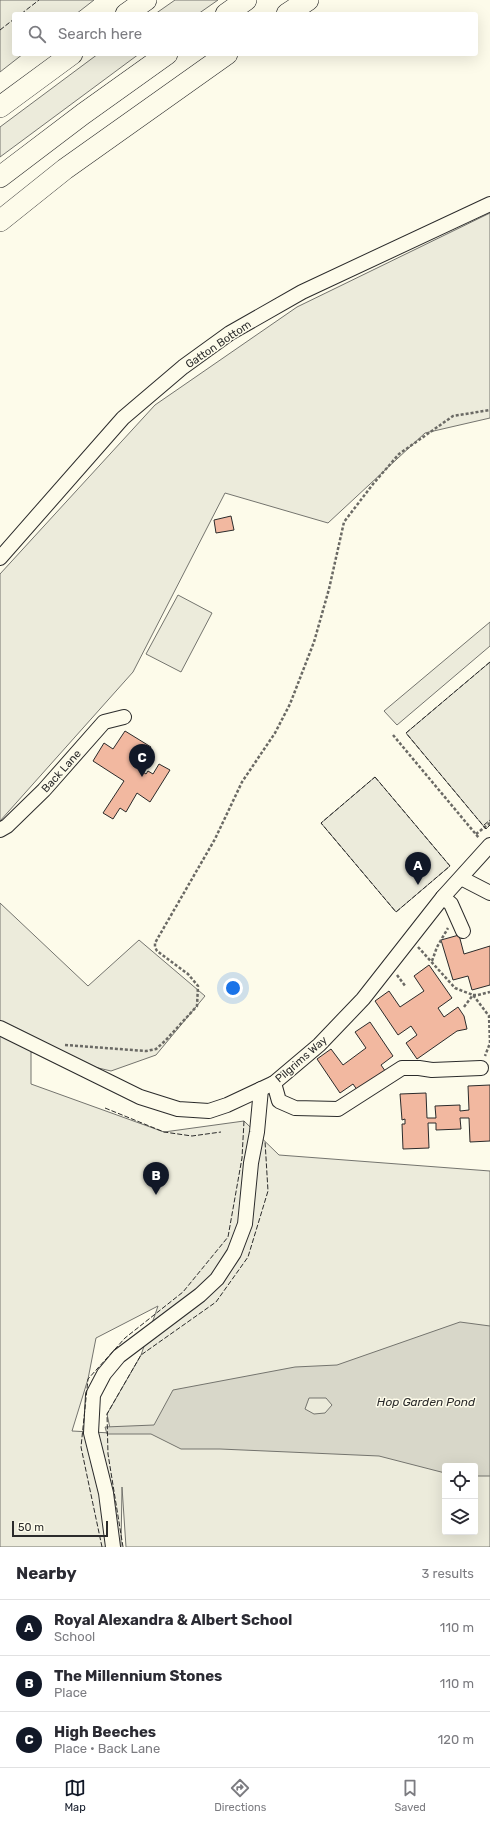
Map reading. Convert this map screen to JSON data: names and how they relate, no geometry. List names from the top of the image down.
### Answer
{
  "streets": {
    "street": ["Gatton Bottom", "Back Lane", "Pilgrims Way"]
  },
  "water": ["Hop Garden Pond"],
  "scale_bar": "50 m",
  "page": {
    "search": "Search here",
    "pins": ["C", "A", "B"],
    "scale": "50 m",
    "heading": ["Nearby", "3 results"],
    "list": [
      {
        "mark": "A",
        "name": "Royal Alexandra & Albert School",
        "note": "School",
        "value": "110 m"
      },
      {
        "mark": "B",
        "name": "The Millennium Stones",
        "note": "Place",
        "value": "110 m"
      },
      {
        "mark": "C",
        "name": "High Beeches",
        "note": "Place · Back Lane",
        "value": "120 m"
      }
    ],
    "nav": ["Map", "Directions", "Saved"]
  }
}
